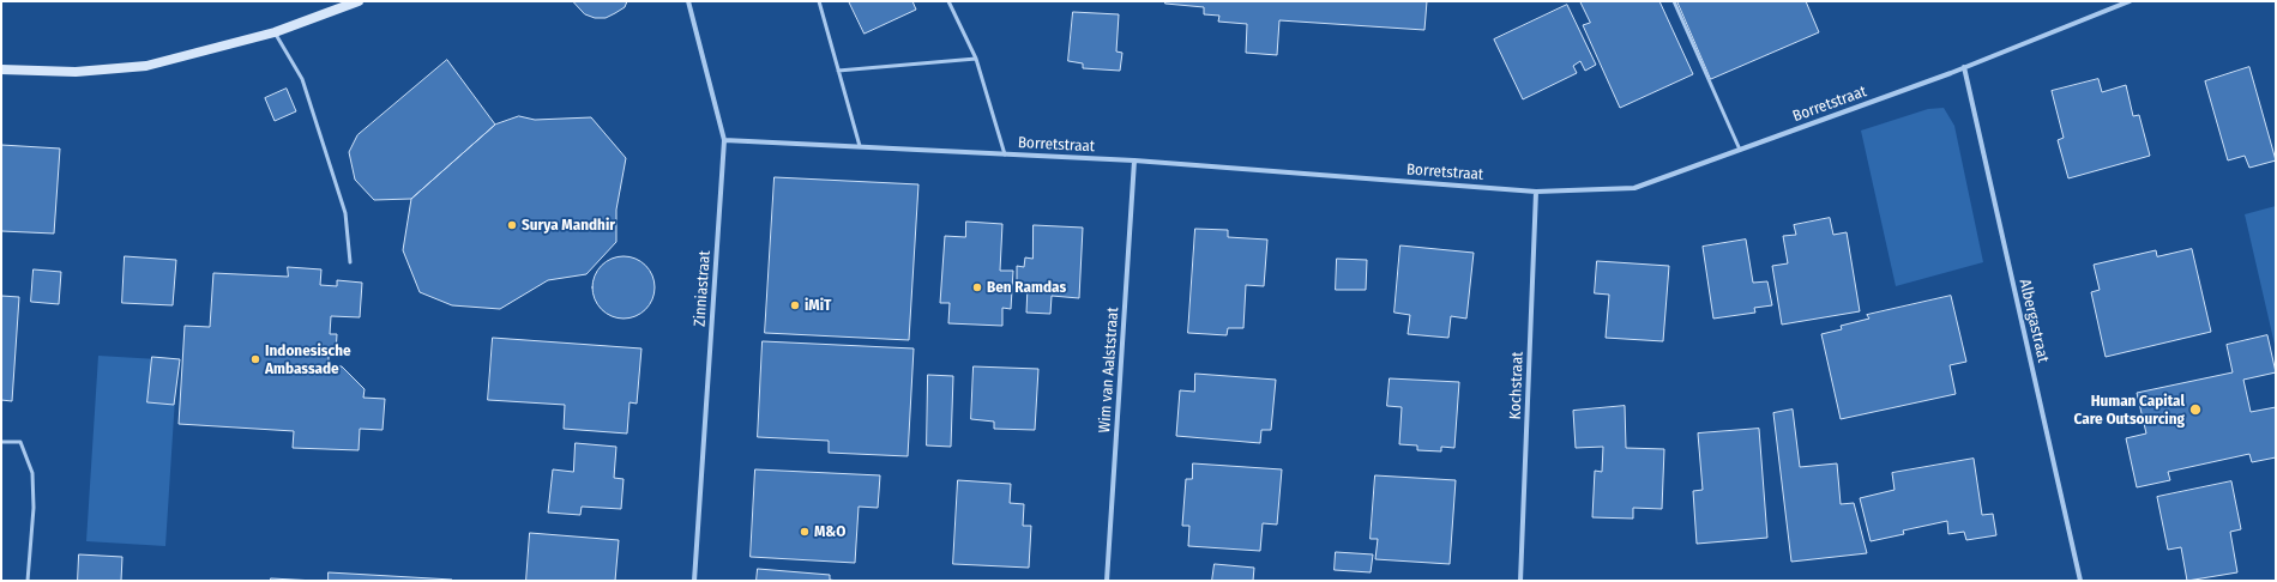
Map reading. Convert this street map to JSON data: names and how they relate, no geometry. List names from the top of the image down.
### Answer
{
  "streets": {
    "street": [
      "Borretstraat",
      "Zinniastraat",
      "Albergastraat",
      "Wim van Aalststraat",
      "Kochstraat"
    ]
  },
  "crossings": [
    ["Borretstraat", "Zinniastraat"],
    ["Borretstraat", "Albergastraat"],
    ["Borretstraat", "Wim van Aalststraat"],
    ["Borretstraat", "Kochstraat"]
  ],
  "places": [
    "Surya Mandhir",
    "Ben Ramdas",
    "iMiT",
    "Indonesische Ambassade",
    "Human Capital Care Outsourcing",
    "M&O"
  ]
}
